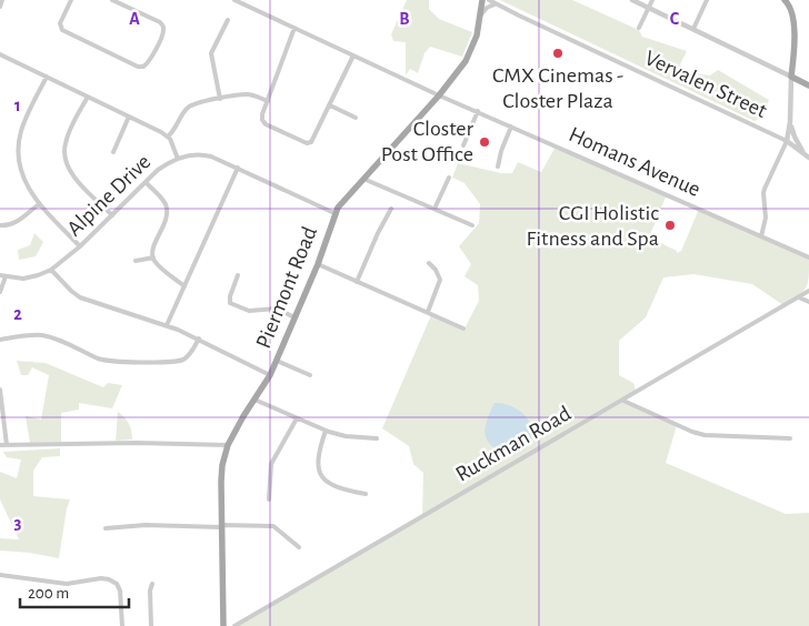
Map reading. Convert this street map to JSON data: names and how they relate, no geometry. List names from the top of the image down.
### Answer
{
  "streets": {
    "main road": ["Piermont Road"],
    "street": [
      "Vervalen Street",
      "Homans Avenue",
      "Alpine Drive",
      "Ruckman Road"
    ]
  },
  "crossings": [
    ["Homans Avenue", "Piermont Road"],
    ["Alpine Drive", "Piermont Road"]
  ],
  "places": ["CMX Cinemas - Closter Plaza", "Closter Post Office", "CGI Holistic Fitness and Spa"],
  "scale_bar": "200 m",
  "grid": {
    "columns": ["A", "B", "C"],
    "rows": ["1", "2", "3"]
  }
}
